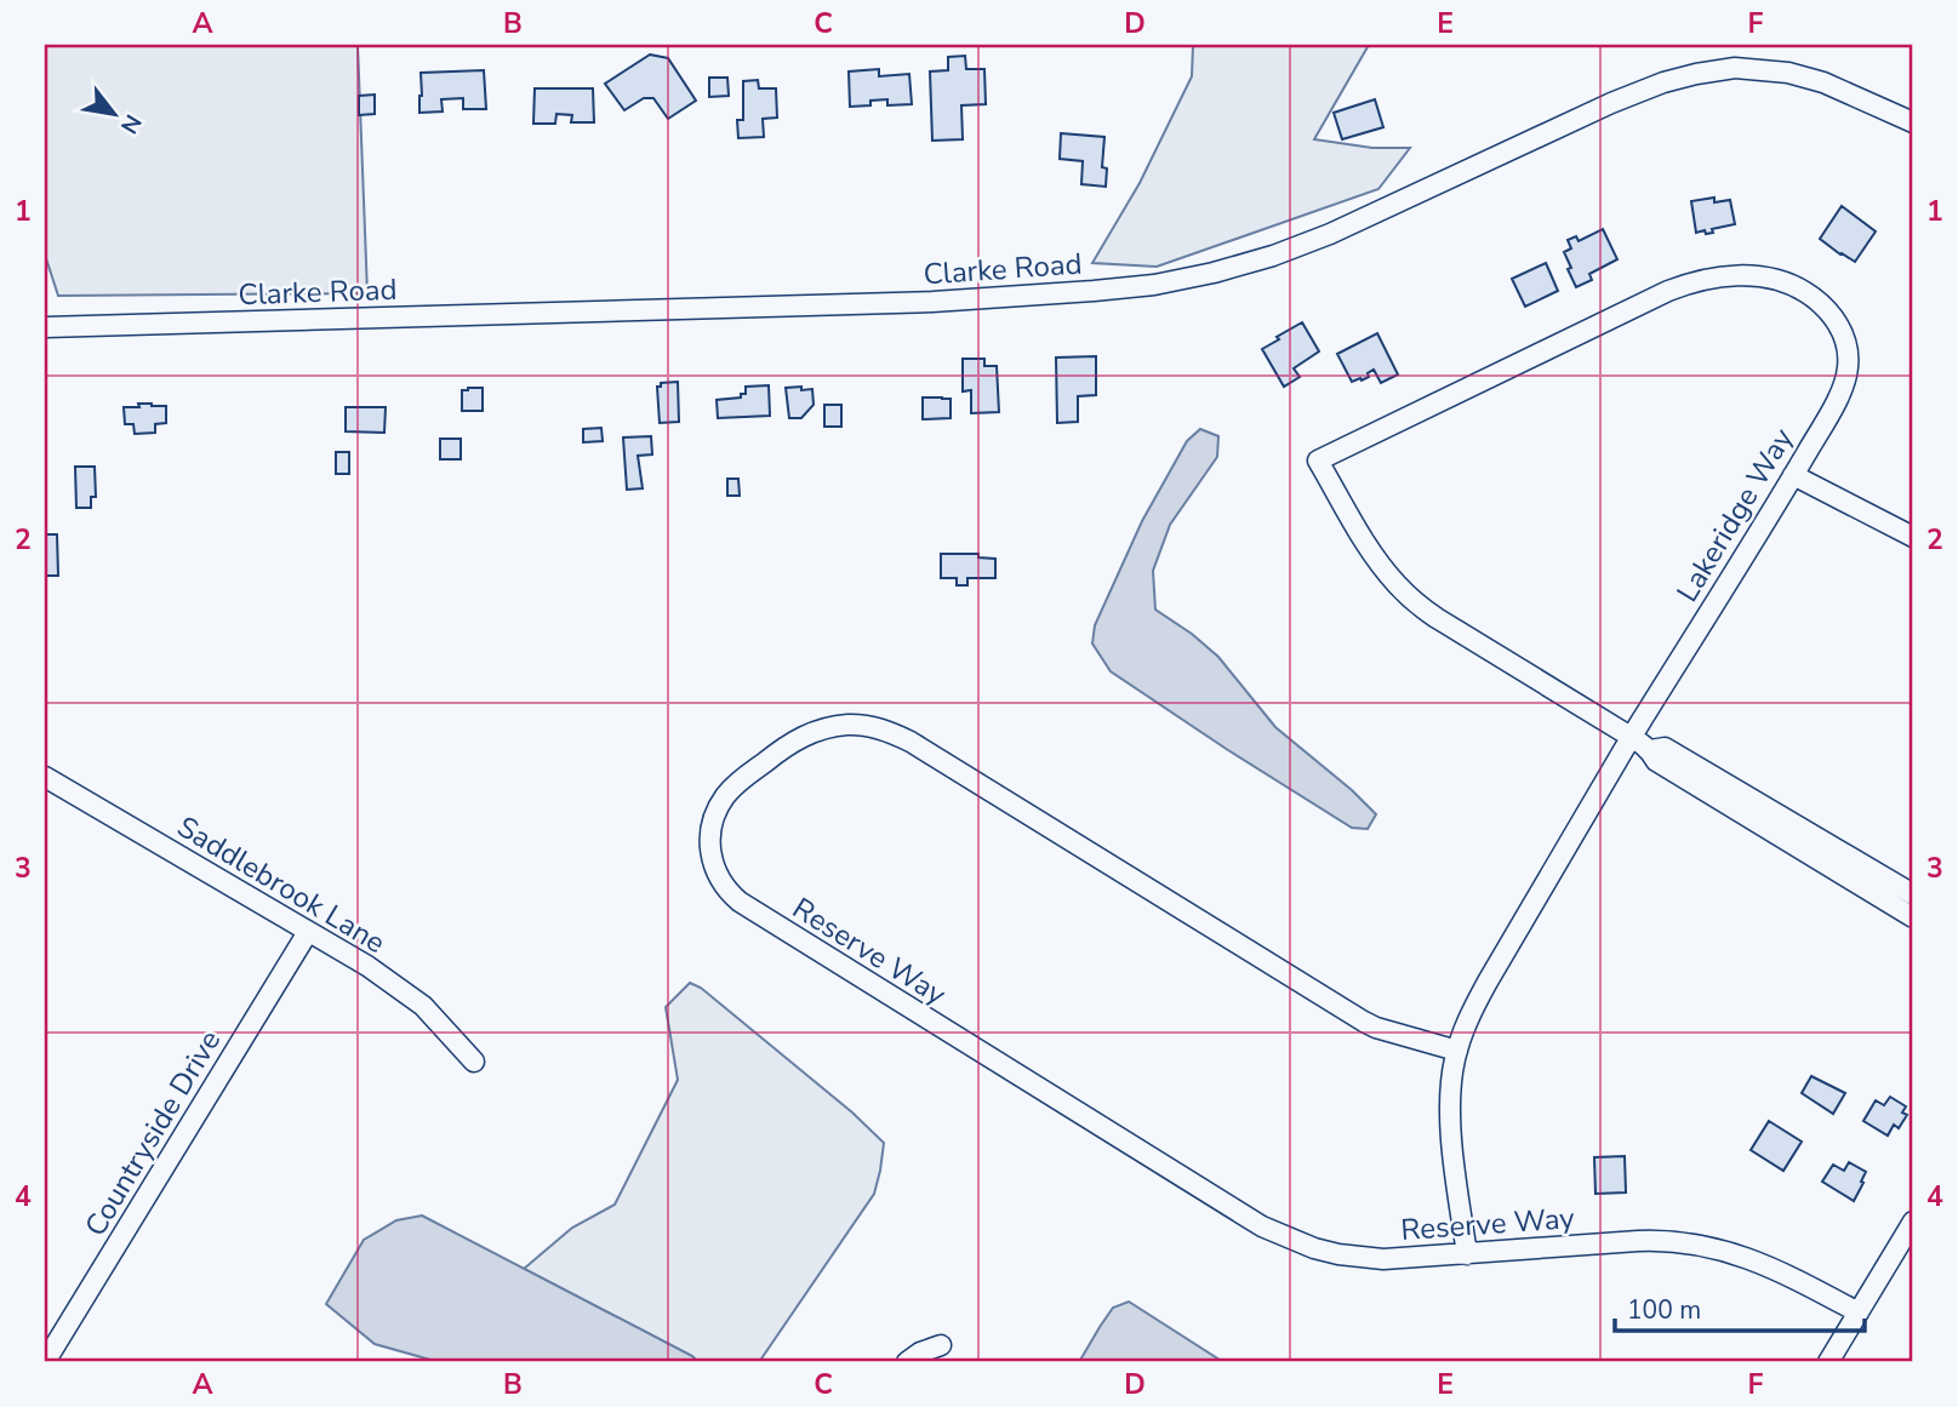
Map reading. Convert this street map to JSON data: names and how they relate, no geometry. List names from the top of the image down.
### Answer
{
  "streets": {
    "street": [
      "Clarke Road",
      "Lakeridge Way",
      "Saddlebrook Lane",
      "Reserve Way",
      "Countryside Drive"
    ]
  },
  "crossings": [
    ["Lakeridge Way", "Reserve Way"],
    ["Saddlebrook Lane", "Countryside Drive"]
  ],
  "scale_bar": "100 m",
  "north": "bottom right",
  "grid": {
    "columns": [
      "A",
      "B",
      "C",
      "D",
      "E",
      "F"
    ],
    "rows": [
      "1",
      "2",
      "3",
      "4"
    ]
  }
}
